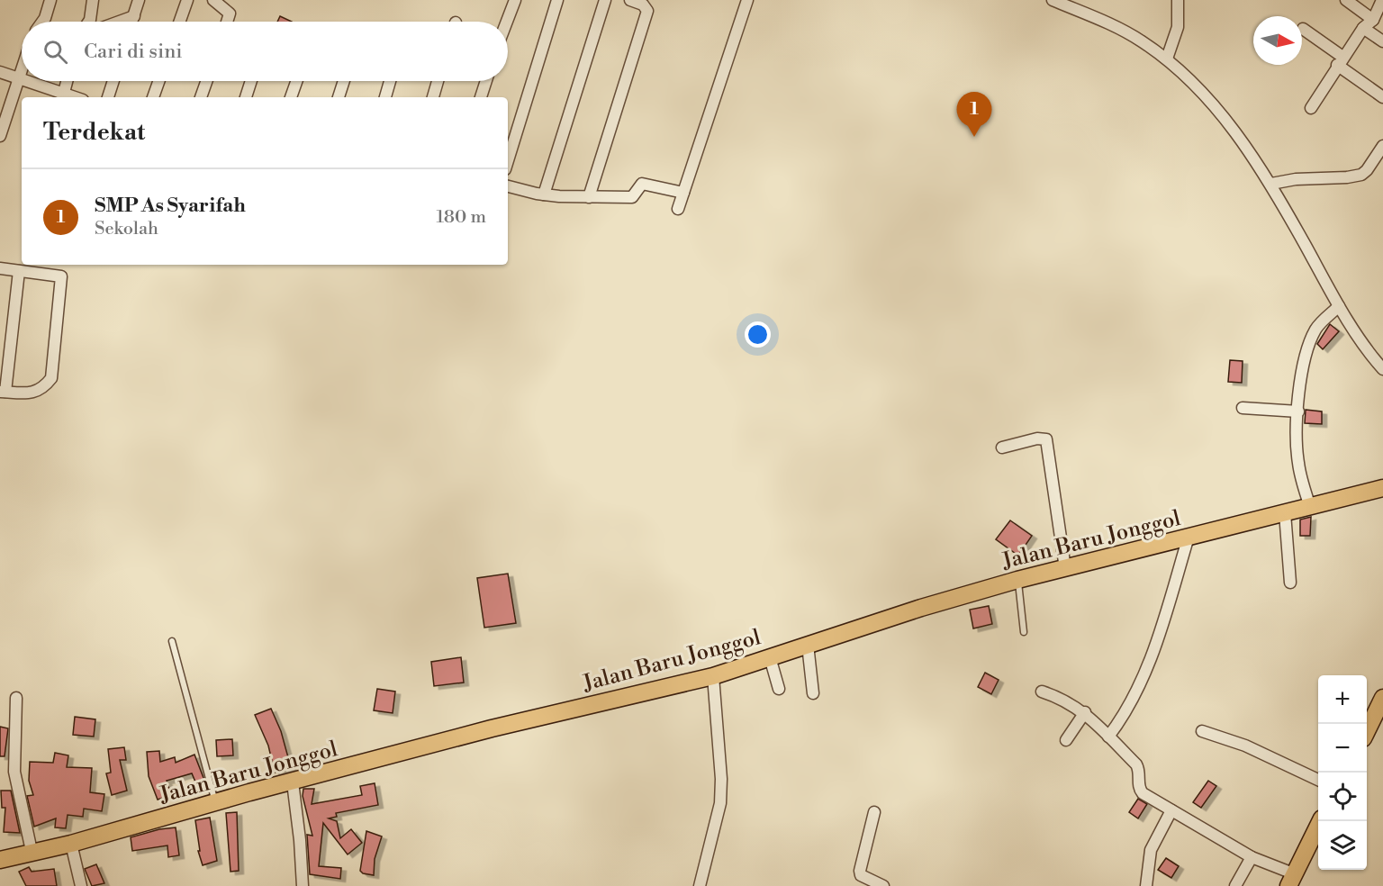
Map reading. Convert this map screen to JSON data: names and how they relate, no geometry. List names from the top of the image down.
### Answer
{
  "streets": {
    "main road": ["Jalan Baru Jonggol"]
  },
  "north": "right",
  "page": {
    "search": "Cari di sini",
    "pins": "1",
    "heading": "Terdekat",
    "list": [
      {
        "mark": "1",
        "name": "SMP As Syarifah",
        "note": "Sekolah",
        "value": "180 m"
      }
    ],
    "map_buttons": ["+", "−"]
  }
}
